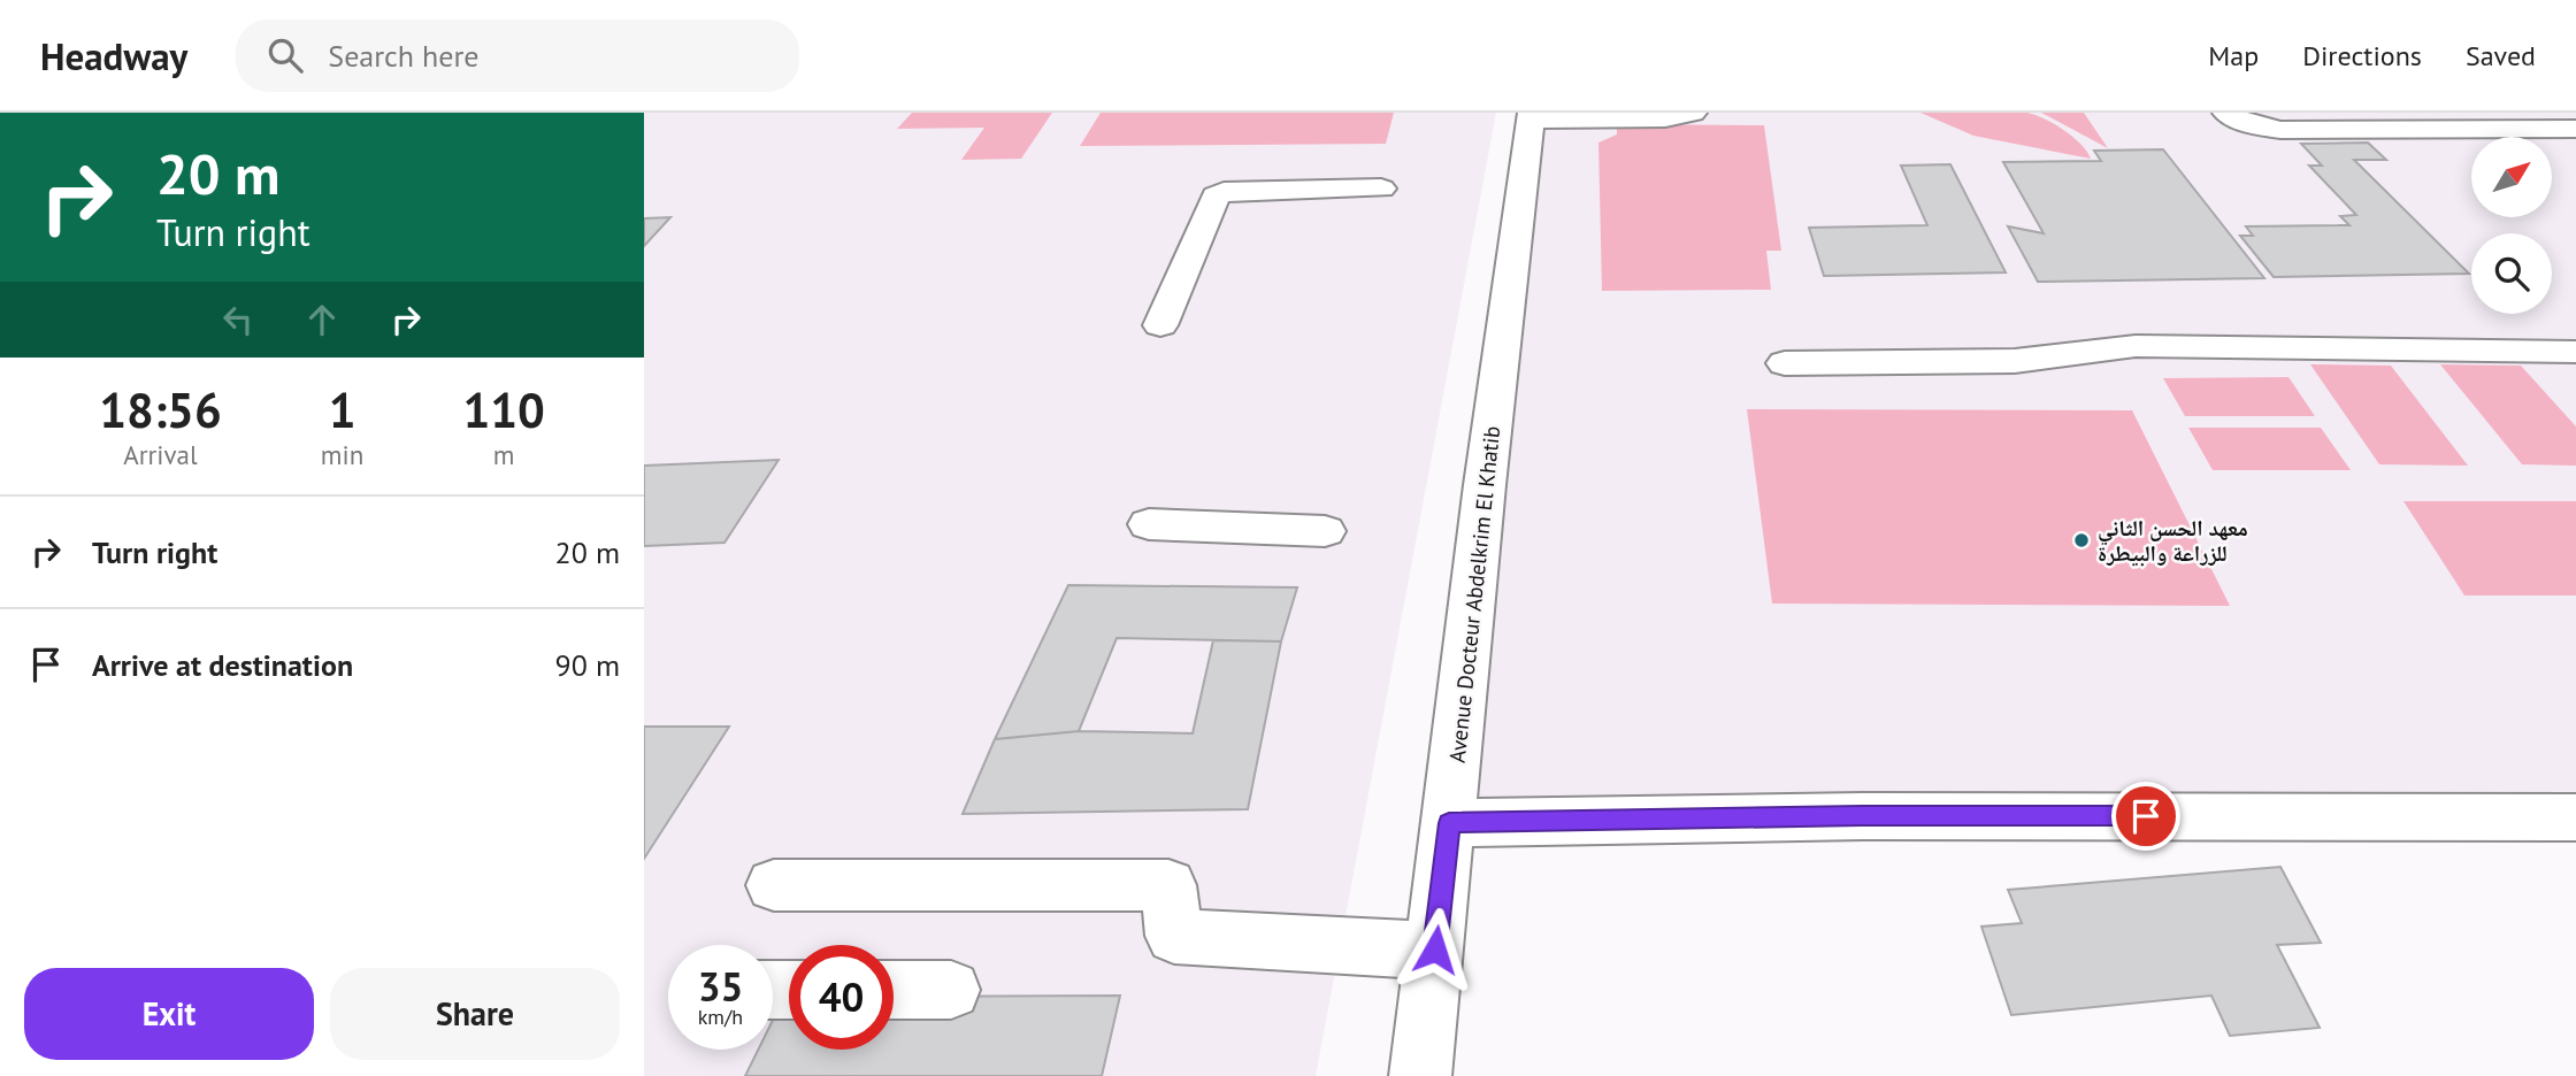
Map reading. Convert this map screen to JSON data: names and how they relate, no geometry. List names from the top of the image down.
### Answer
{
  "streets": {
    "street": ["Avenue Docteur Abdelkrim El Khatib"]
  },
  "places": ["معهد الحسن الثاني للزراعة والبيطرة"],
  "north": "top right",
  "page": {
    "header": "Headway",
    "search": "Search here",
    "nav": ["Map", "Directions", "Saved"],
    "turn": ["20 m", "Turn right"],
    "eta": [
      "18:56",
      "Arrival",
      "1",
      "min",
      "110",
      "m"
    ],
    "list": [
      {
        "name": "Turn right",
        "value": "20 m"
      },
      {
        "name": "Arrive at destination",
        "value": "90 m"
      }
    ],
    "speed": "35 km/h",
    "limit": "40",
    "buttons": ["Exit", "Share"]
  }
}
